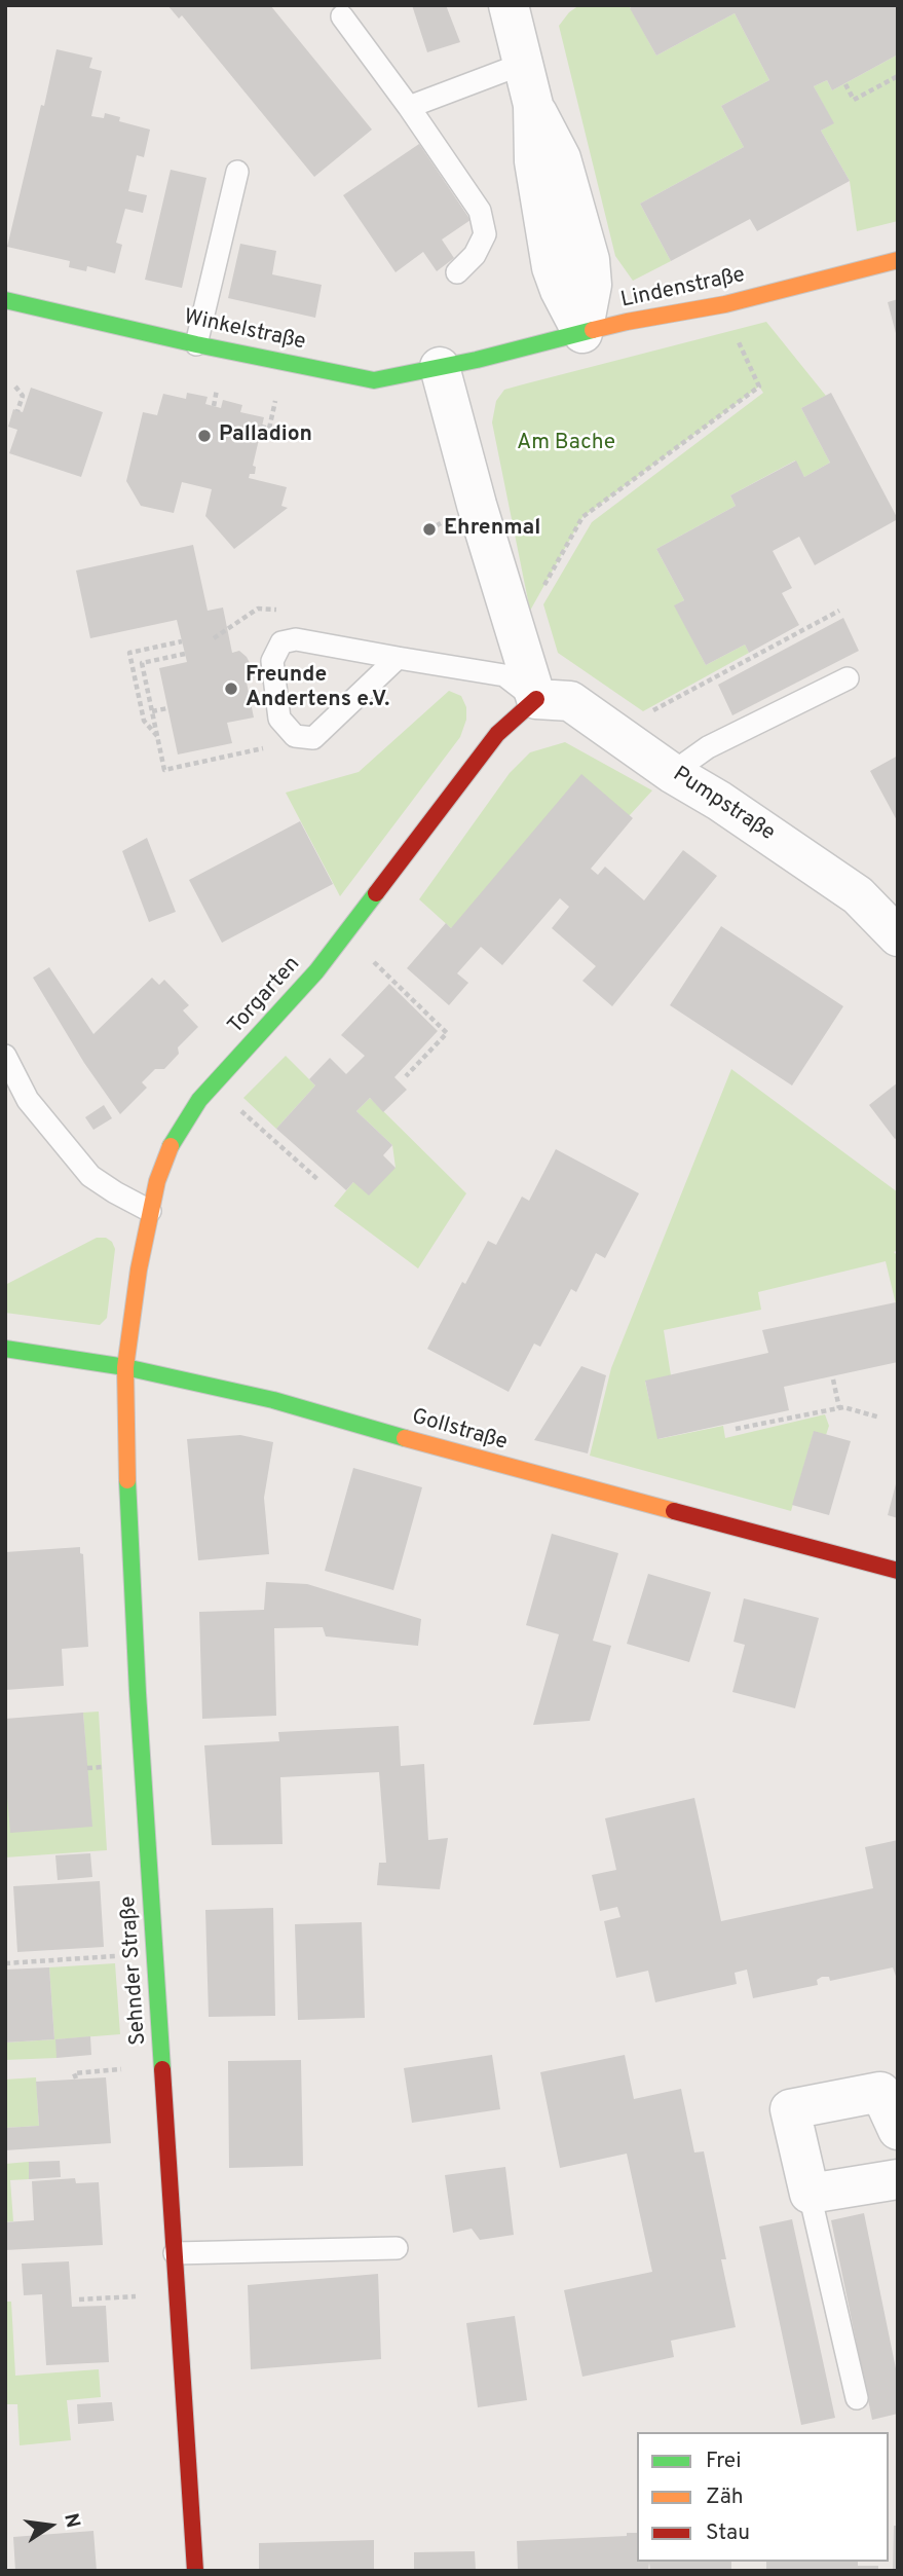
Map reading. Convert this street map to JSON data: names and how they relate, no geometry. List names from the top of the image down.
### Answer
{
  "streets": {
    "street": [
      "Lindenstraße",
      "Winkelstraße",
      "Pumpstraße",
      "Torgarten",
      "Gollstraße",
      "Sehnder Straße"
    ]
  },
  "crossings": [
    ["Lindenstraße", "Winkelstraße"],
    ["Pumpstraße", "Torgarten"],
    ["Torgarten", "Gollstraße"],
    ["Torgarten", "Sehnder Straße"],
    ["Gollstraße", "Sehnder Straße"]
  ],
  "parks": ["Am Bache"],
  "places": ["Palladion", "Ehrenmal", "Freunde Andertens e.V."],
  "legend": ["Frei", "Zäh", "Stau"],
  "north": "right"
}
